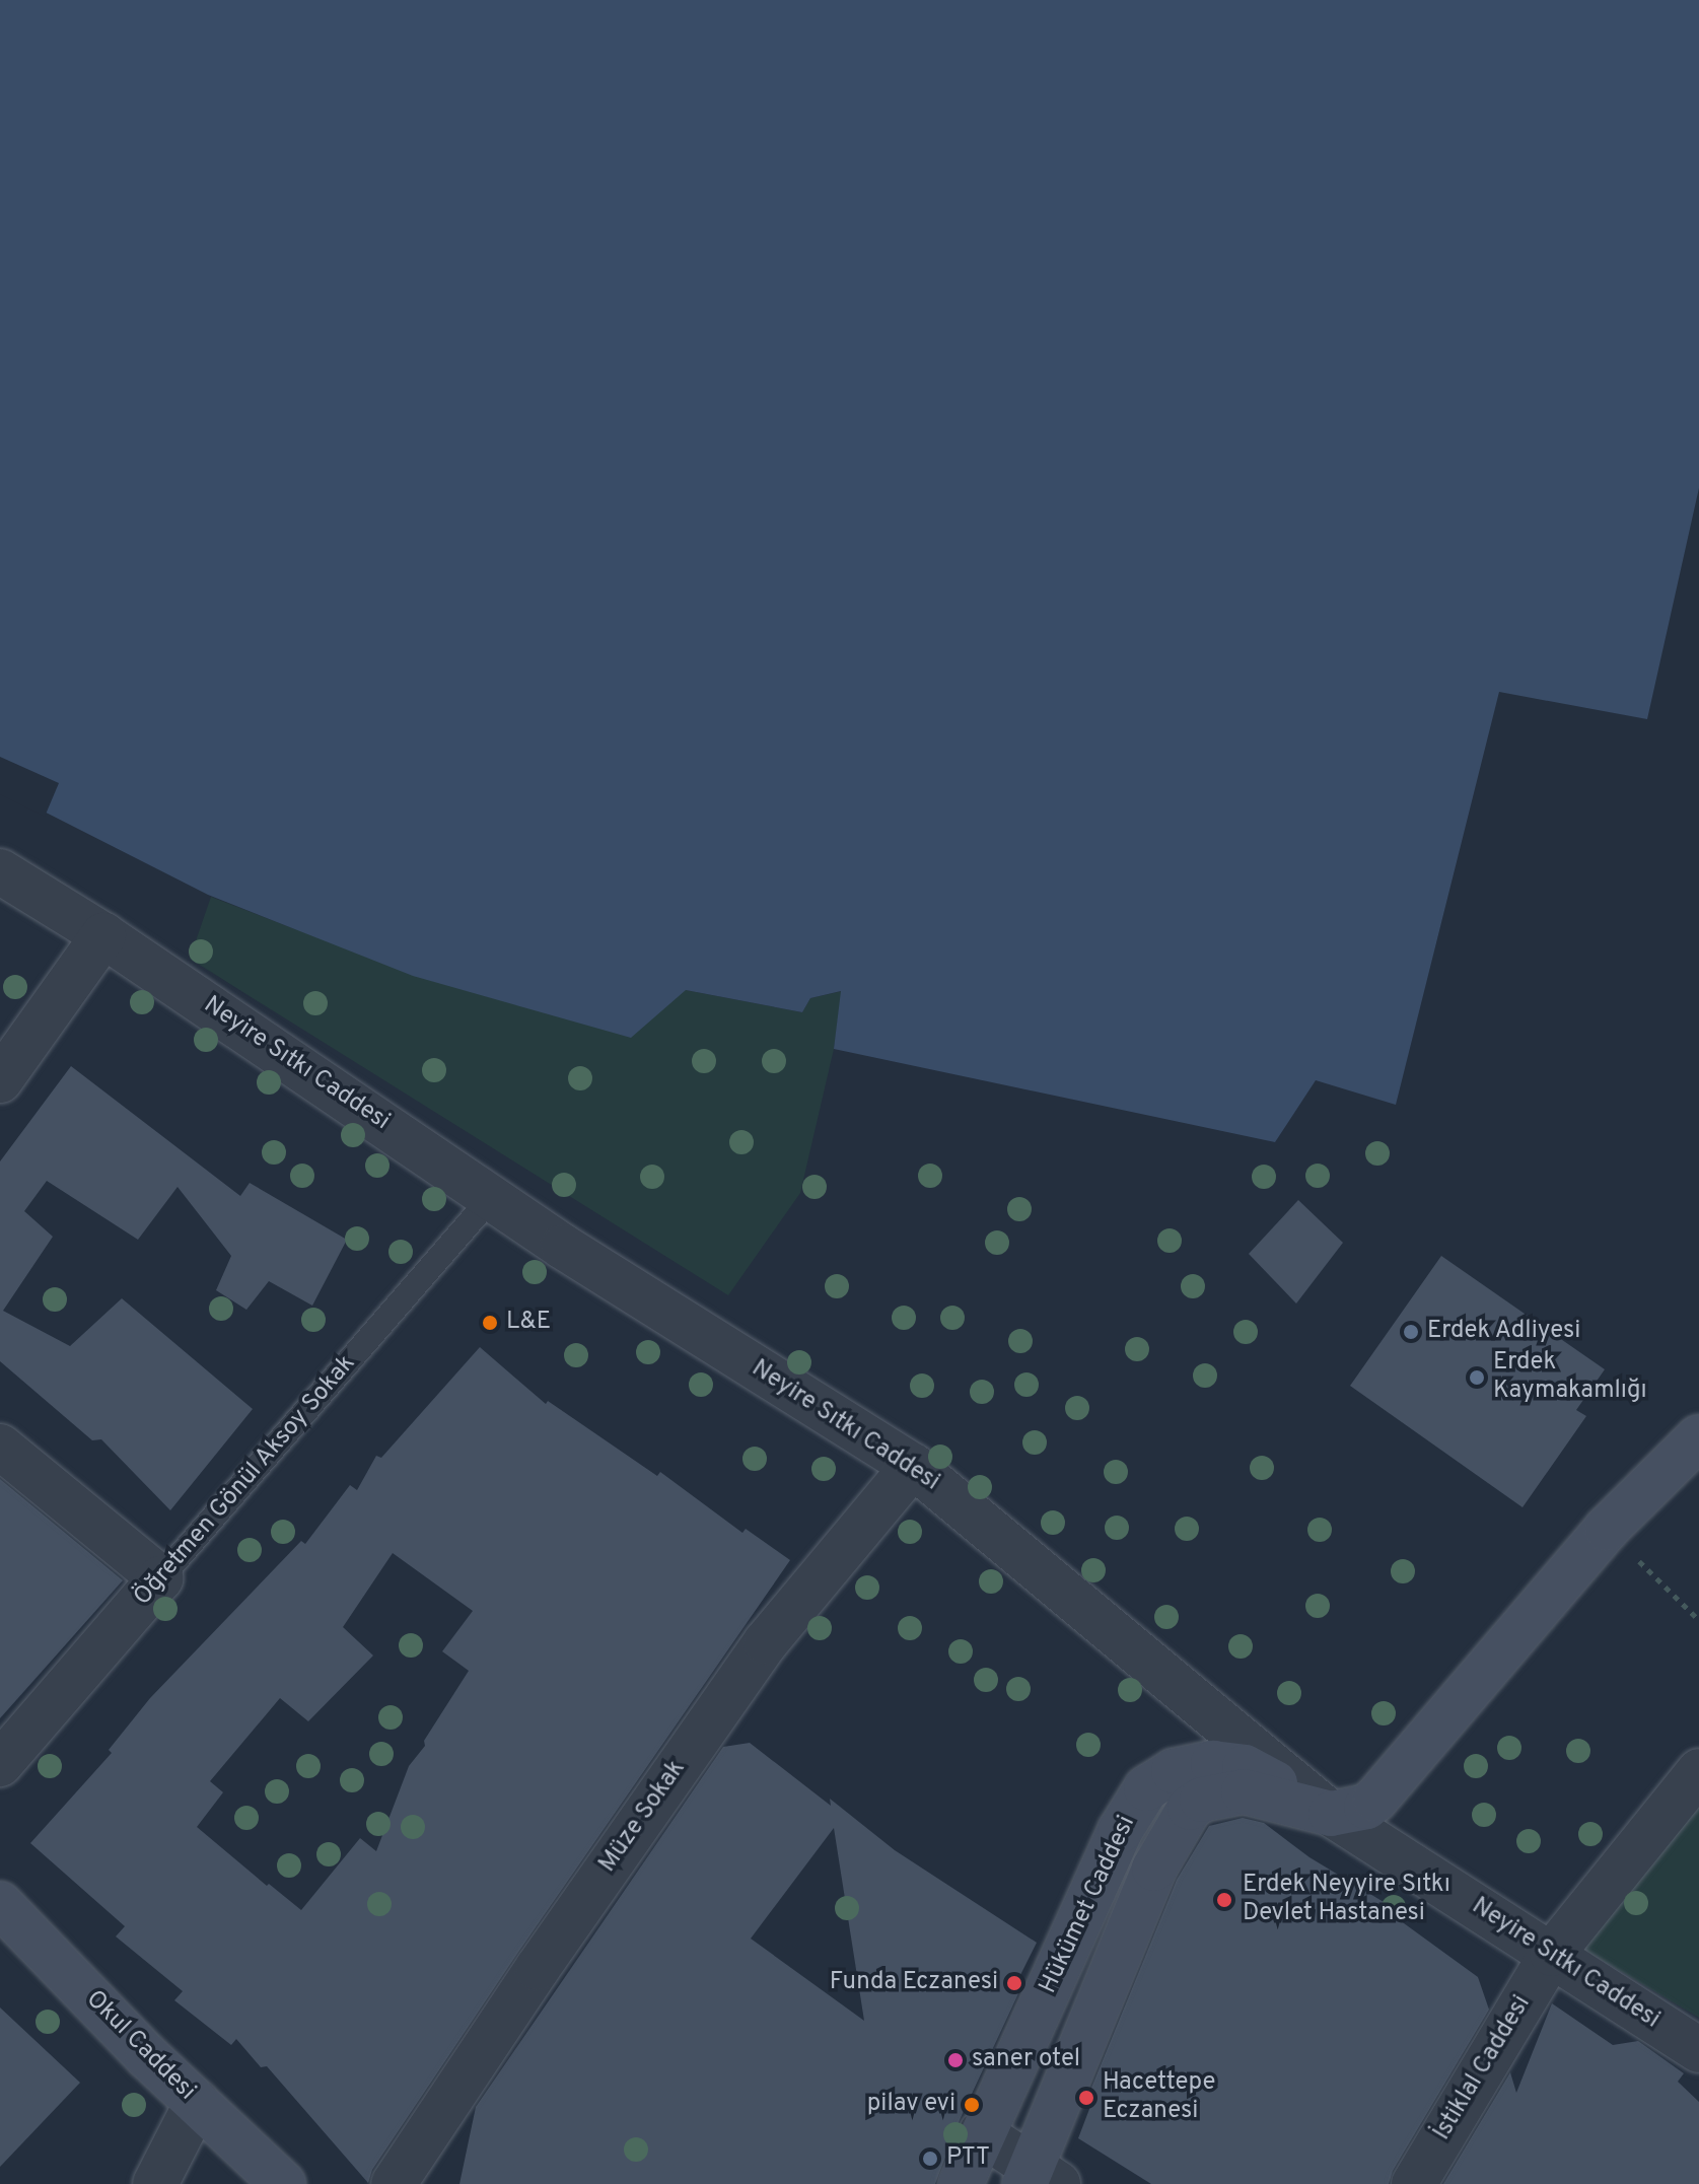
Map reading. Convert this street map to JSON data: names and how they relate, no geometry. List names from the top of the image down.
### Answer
{
  "streets": {
    "main road": ["Hükümet Caddesi", "Okul Caddesi"],
    "street": [
      "Neyire Sıtkı Caddesi",
      "Öğretmen Gönül Aksoy Sokak",
      "Müze Sokak",
      "İstiklal Caddesi"
    ]
  },
  "crossings": [
    ["Neyire Sıtkı Caddesi", "Öğretmen Gönül Aksoy Sokak"],
    ["Neyire Sıtkı Caddesi", "Müze Sokak"],
    ["Neyire Sıtkı Caddesi", "Hükümet Caddesi"],
    ["Neyire Sıtkı Caddesi", "İstiklal Caddesi"]
  ],
  "places": [
    "L&E",
    "Erdek Adliyesi",
    "Erdek Kaymakamlığı",
    "Erdek Neyyire Sıtkı Devlet Hastanesi",
    "Funda Eczanesi",
    "saner otel",
    "Hacettepe Eczanesi",
    "pilav evi",
    "PTT"
  ]
}
